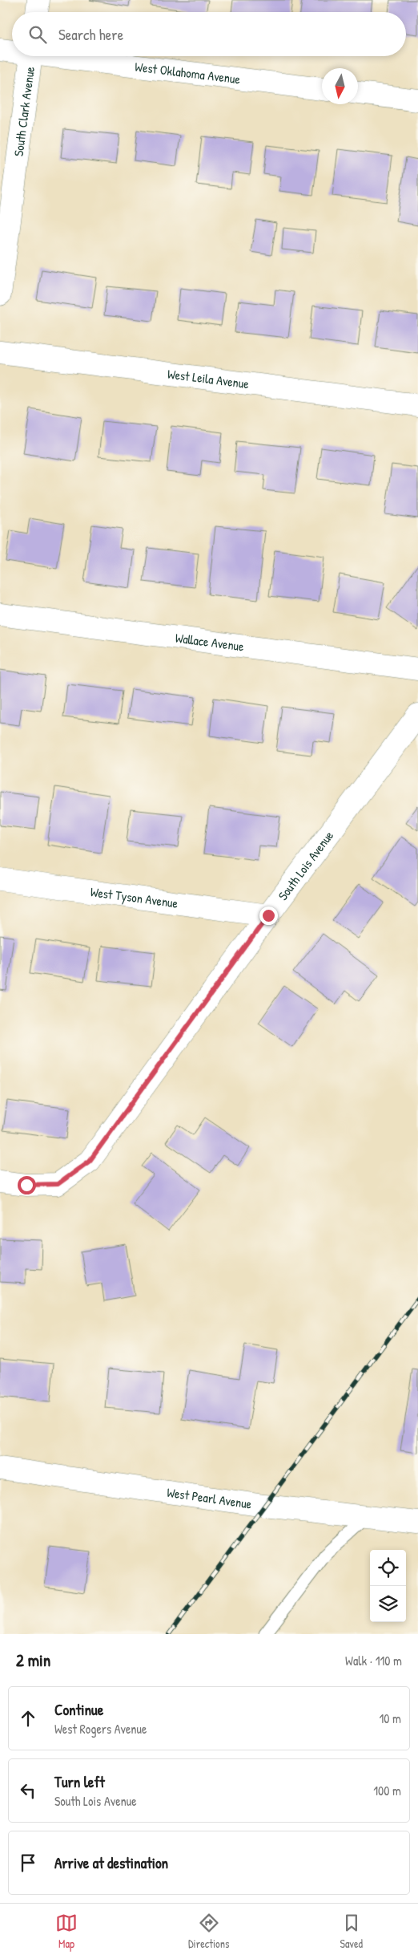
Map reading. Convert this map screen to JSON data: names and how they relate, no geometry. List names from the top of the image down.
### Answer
{
  "streets": {
    "street": [
      "West Oklahoma Avenue",
      "South Clark Avenue",
      "West Leila Avenue",
      "Wallace Avenue",
      "South Lois Avenue",
      "West Tyson Avenue",
      "West Pearl Avenue"
    ]
  },
  "crossings": [
    ["South Lois Avenue", "West Tyson Avenue"]
  ],
  "north": "bottom",
  "page": {
    "search": "Search here",
    "heading": ["2 min", "Walk · 110 m"],
    "list": [
      ["Continue", "West Rogers Avenue", "10 m"],
      ["Turn left", "South Lois Avenue", "100 m"],
      "Arrive at destination"
    ],
    "nav": ["Map", "Directions", "Saved"]
  }
}
